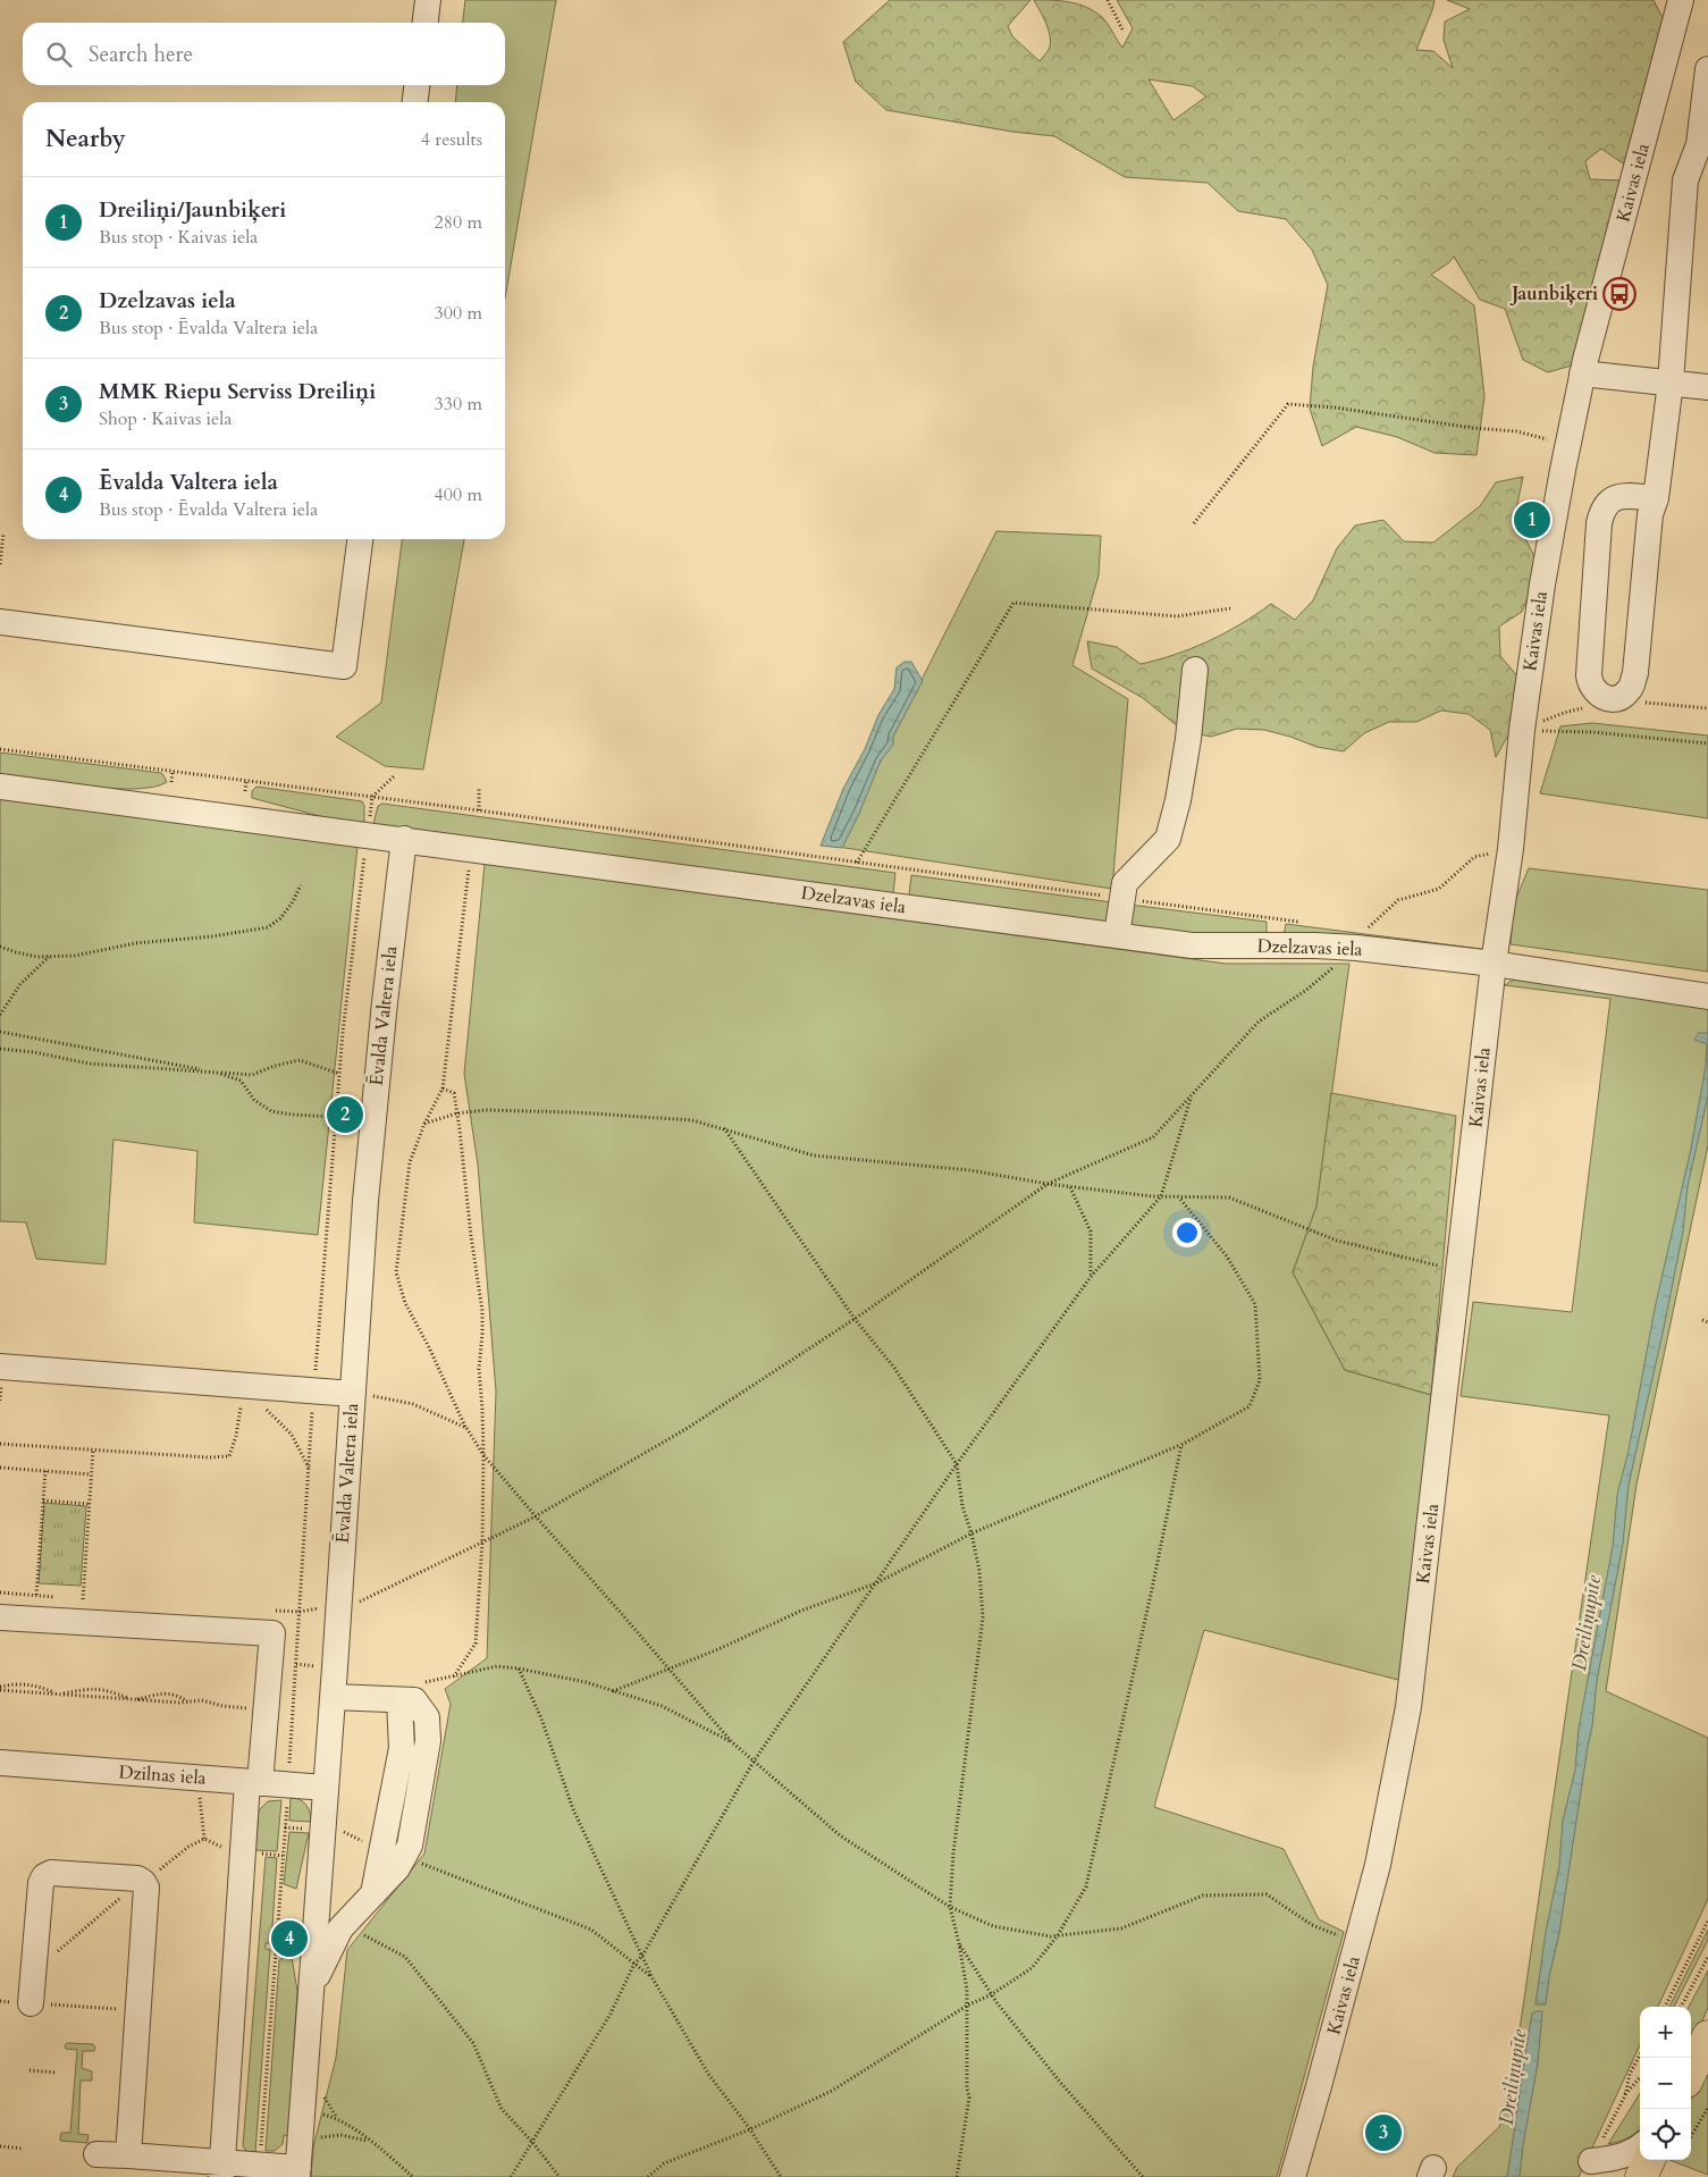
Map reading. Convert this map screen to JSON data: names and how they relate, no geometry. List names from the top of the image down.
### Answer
{
  "streets": {
    "street": [
      "Kaivas iela",
      "Dzelzavas iela",
      "Ēvalda Valtera iela",
      "Dzilnas iela"
    ]
  },
  "crossings": [
    ["Kaivas iela", "Dzelzavas iela"],
    ["Dzelzavas iela", "Ēvalda Valtera iela"],
    ["Ēvalda Valtera iela", "Dzilnas iela"]
  ],
  "water": ["Dreiliņupīte"],
  "places": {
    "bus stop": ["Jaunbiķeri"]
  },
  "page": {
    "search": "Search here",
    "heading": ["Nearby", "4 results"],
    "list": [
      {
        "mark": "1",
        "name": "Dreiliņi/Jaunbiķeri",
        "note": "Bus stop · Kaivas iela",
        "value": "280 m"
      },
      {
        "mark": "2",
        "name": "Dzelzavas iela",
        "note": "Bus stop · Ēvalda Valtera iela",
        "value": "300 m"
      },
      {
        "mark": "3",
        "name": "MMK Riepu Serviss Dreiliņi",
        "note": "Shop · Kaivas iela",
        "value": "330 m"
      },
      {
        "mark": "4",
        "name": "Ēvalda Valtera iela",
        "note": "Bus stop · Ēvalda Valtera iela",
        "value": "400 m"
      }
    ],
    "pins": [
      "1",
      "2",
      "4",
      "3"
    ],
    "map_buttons": ["+", "−"]
  }
}
